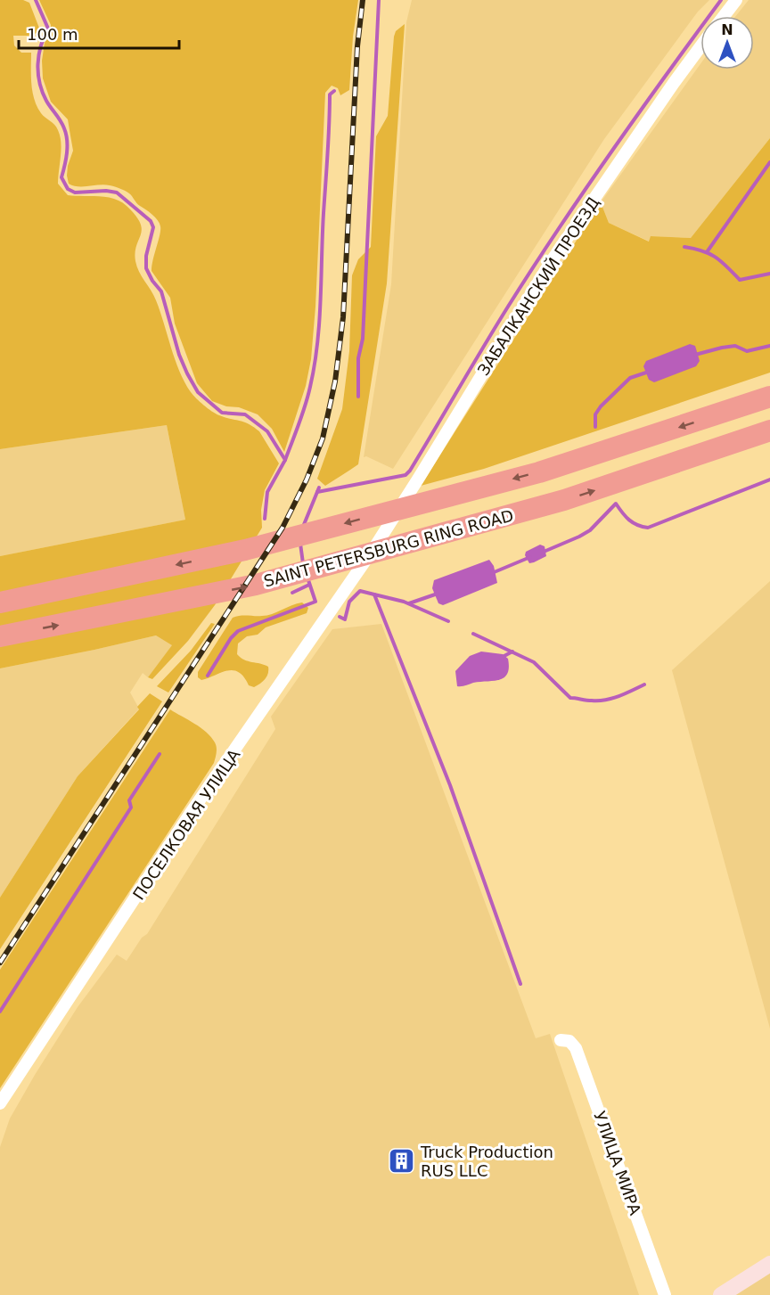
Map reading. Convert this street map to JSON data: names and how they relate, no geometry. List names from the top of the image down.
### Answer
{
  "streets": {
    "highway": ["SAINT PETERSBURG RING ROAD"],
    "street": ["ЗАБАЛКАНСКИЙ ПРОЕЗД", "ПОСЕЛКОВАЯ УЛИЦА", "УЛИЦА МИРА"]
  },
  "crossings": [
    ["ЗАБАЛКАНСКИЙ ПРОЕЗД", "ПОСЕЛКОВАЯ УЛИЦА"]
  ],
  "places": {
    "building": ["Truck Production RUS LLC"]
  },
  "scale_bar": "100 m",
  "north": "top"
}
